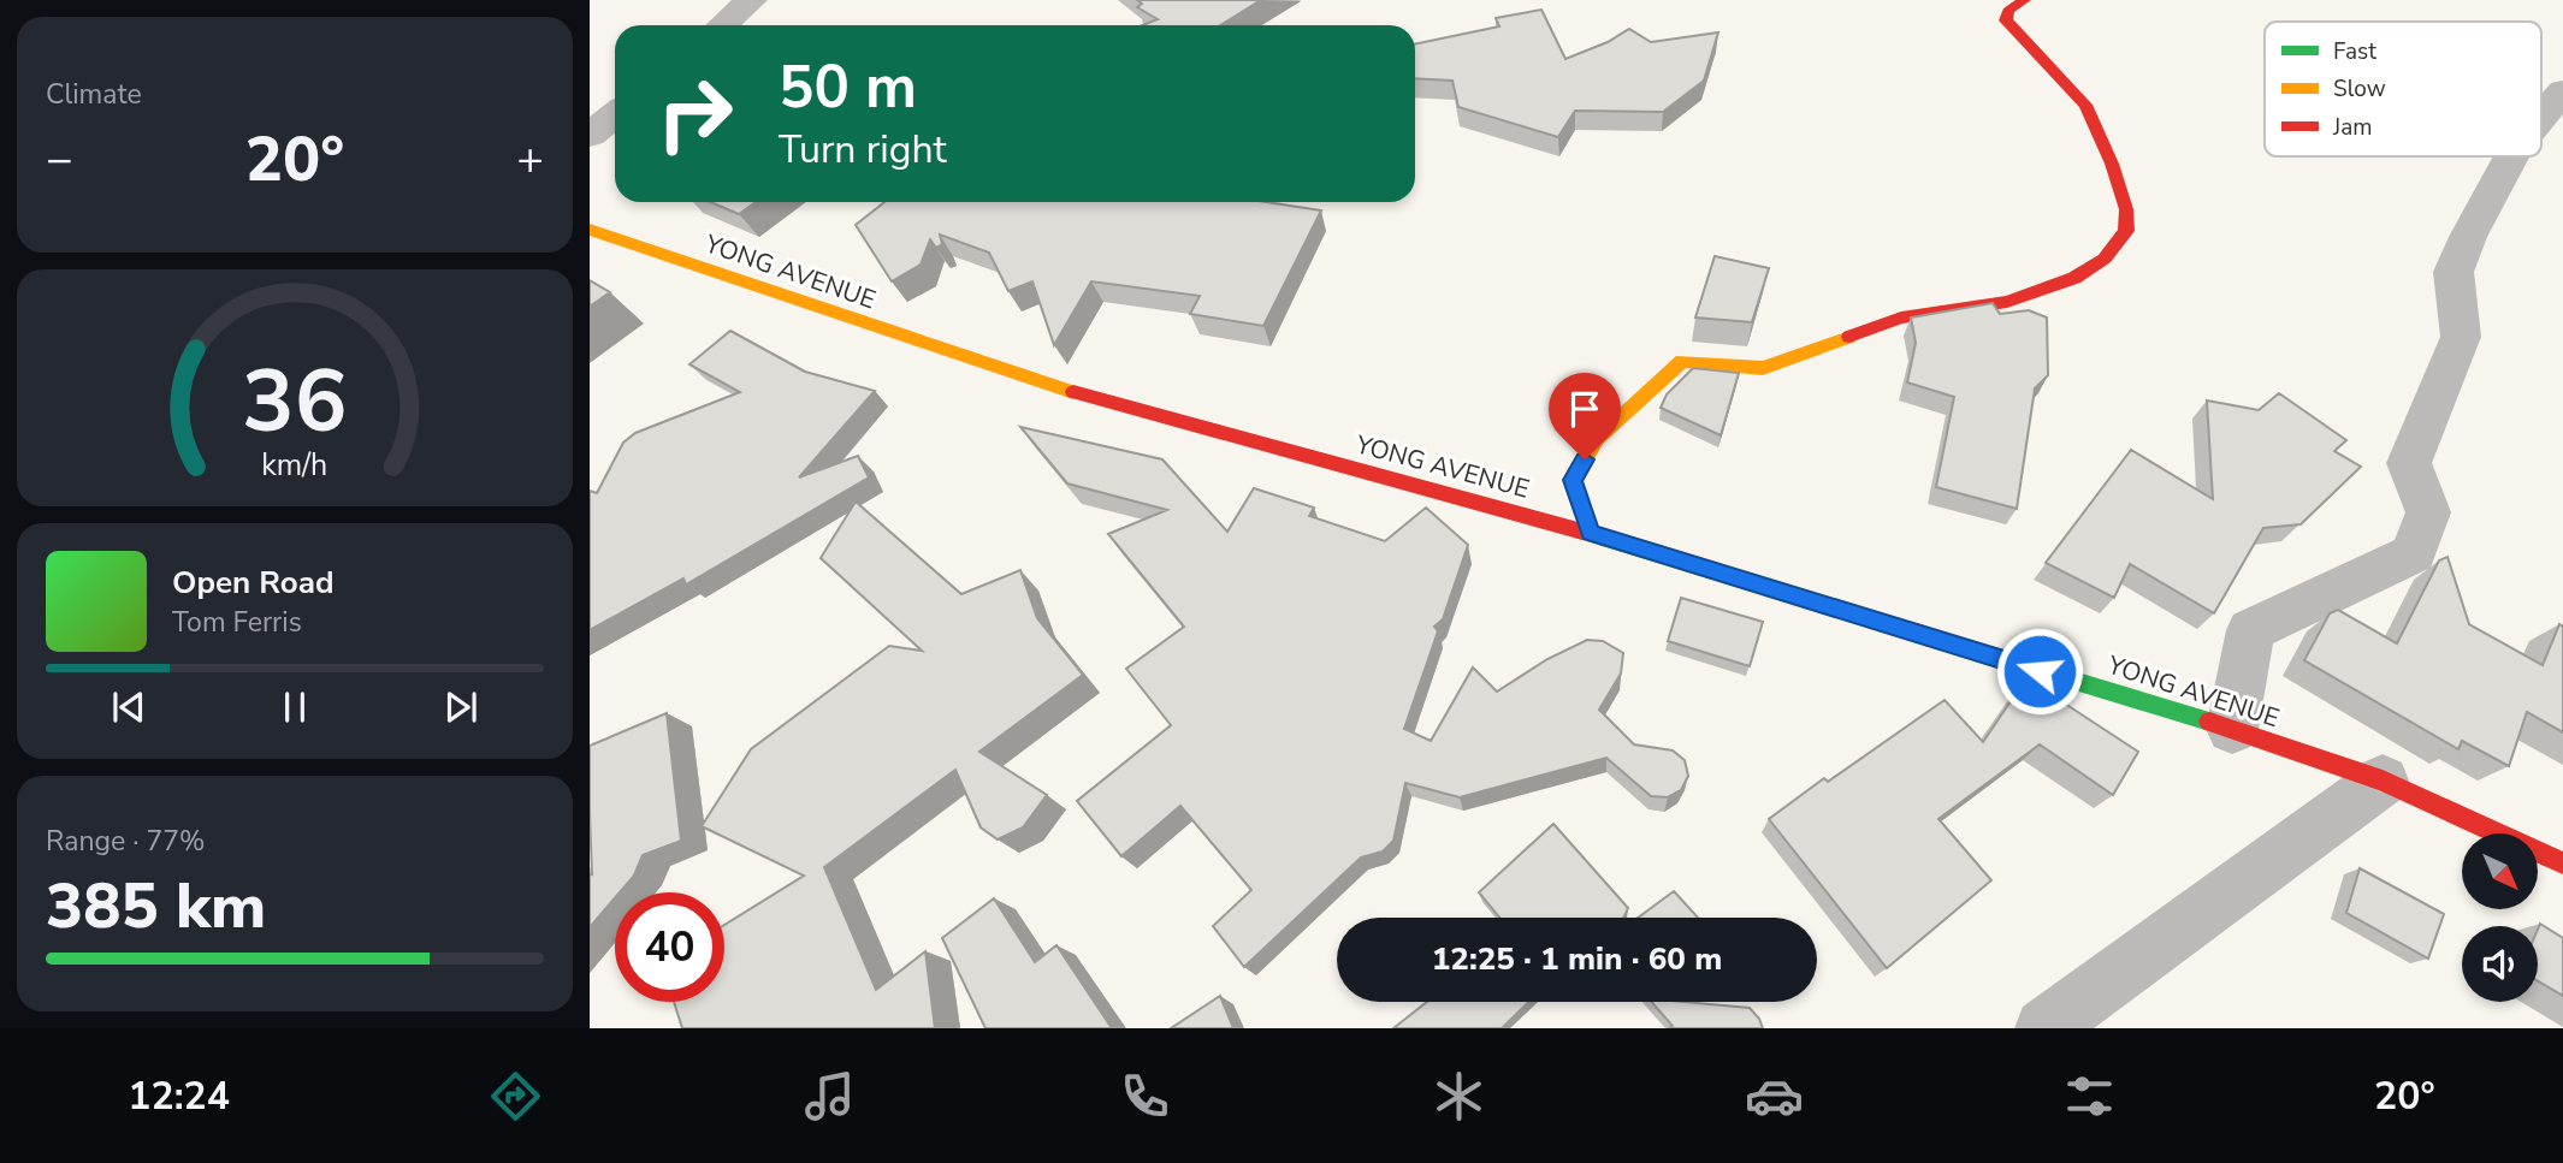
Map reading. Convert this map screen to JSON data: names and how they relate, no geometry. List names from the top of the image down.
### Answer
{
  "streets": {
    "street": ["YONG AVENUE"]
  },
  "legend": ["Fast", "Slow", "Jam"],
  "north": "bottom right",
  "page": {
    "tile": [
      "Climate",
      ["Range · 77%", "385 km"]
    ],
    "turn": ["50 m", "Turn right"],
    "heat": ["−", "20°", "+"],
    "song": ["Open Road", "Tom Ferris"],
    "limit": "40",
    "trip": "12:25 · 1 min · 60 m",
    "tabs": ["12:24", "20°"],
    "gauge": ["36", "km/h"]
  }
}
